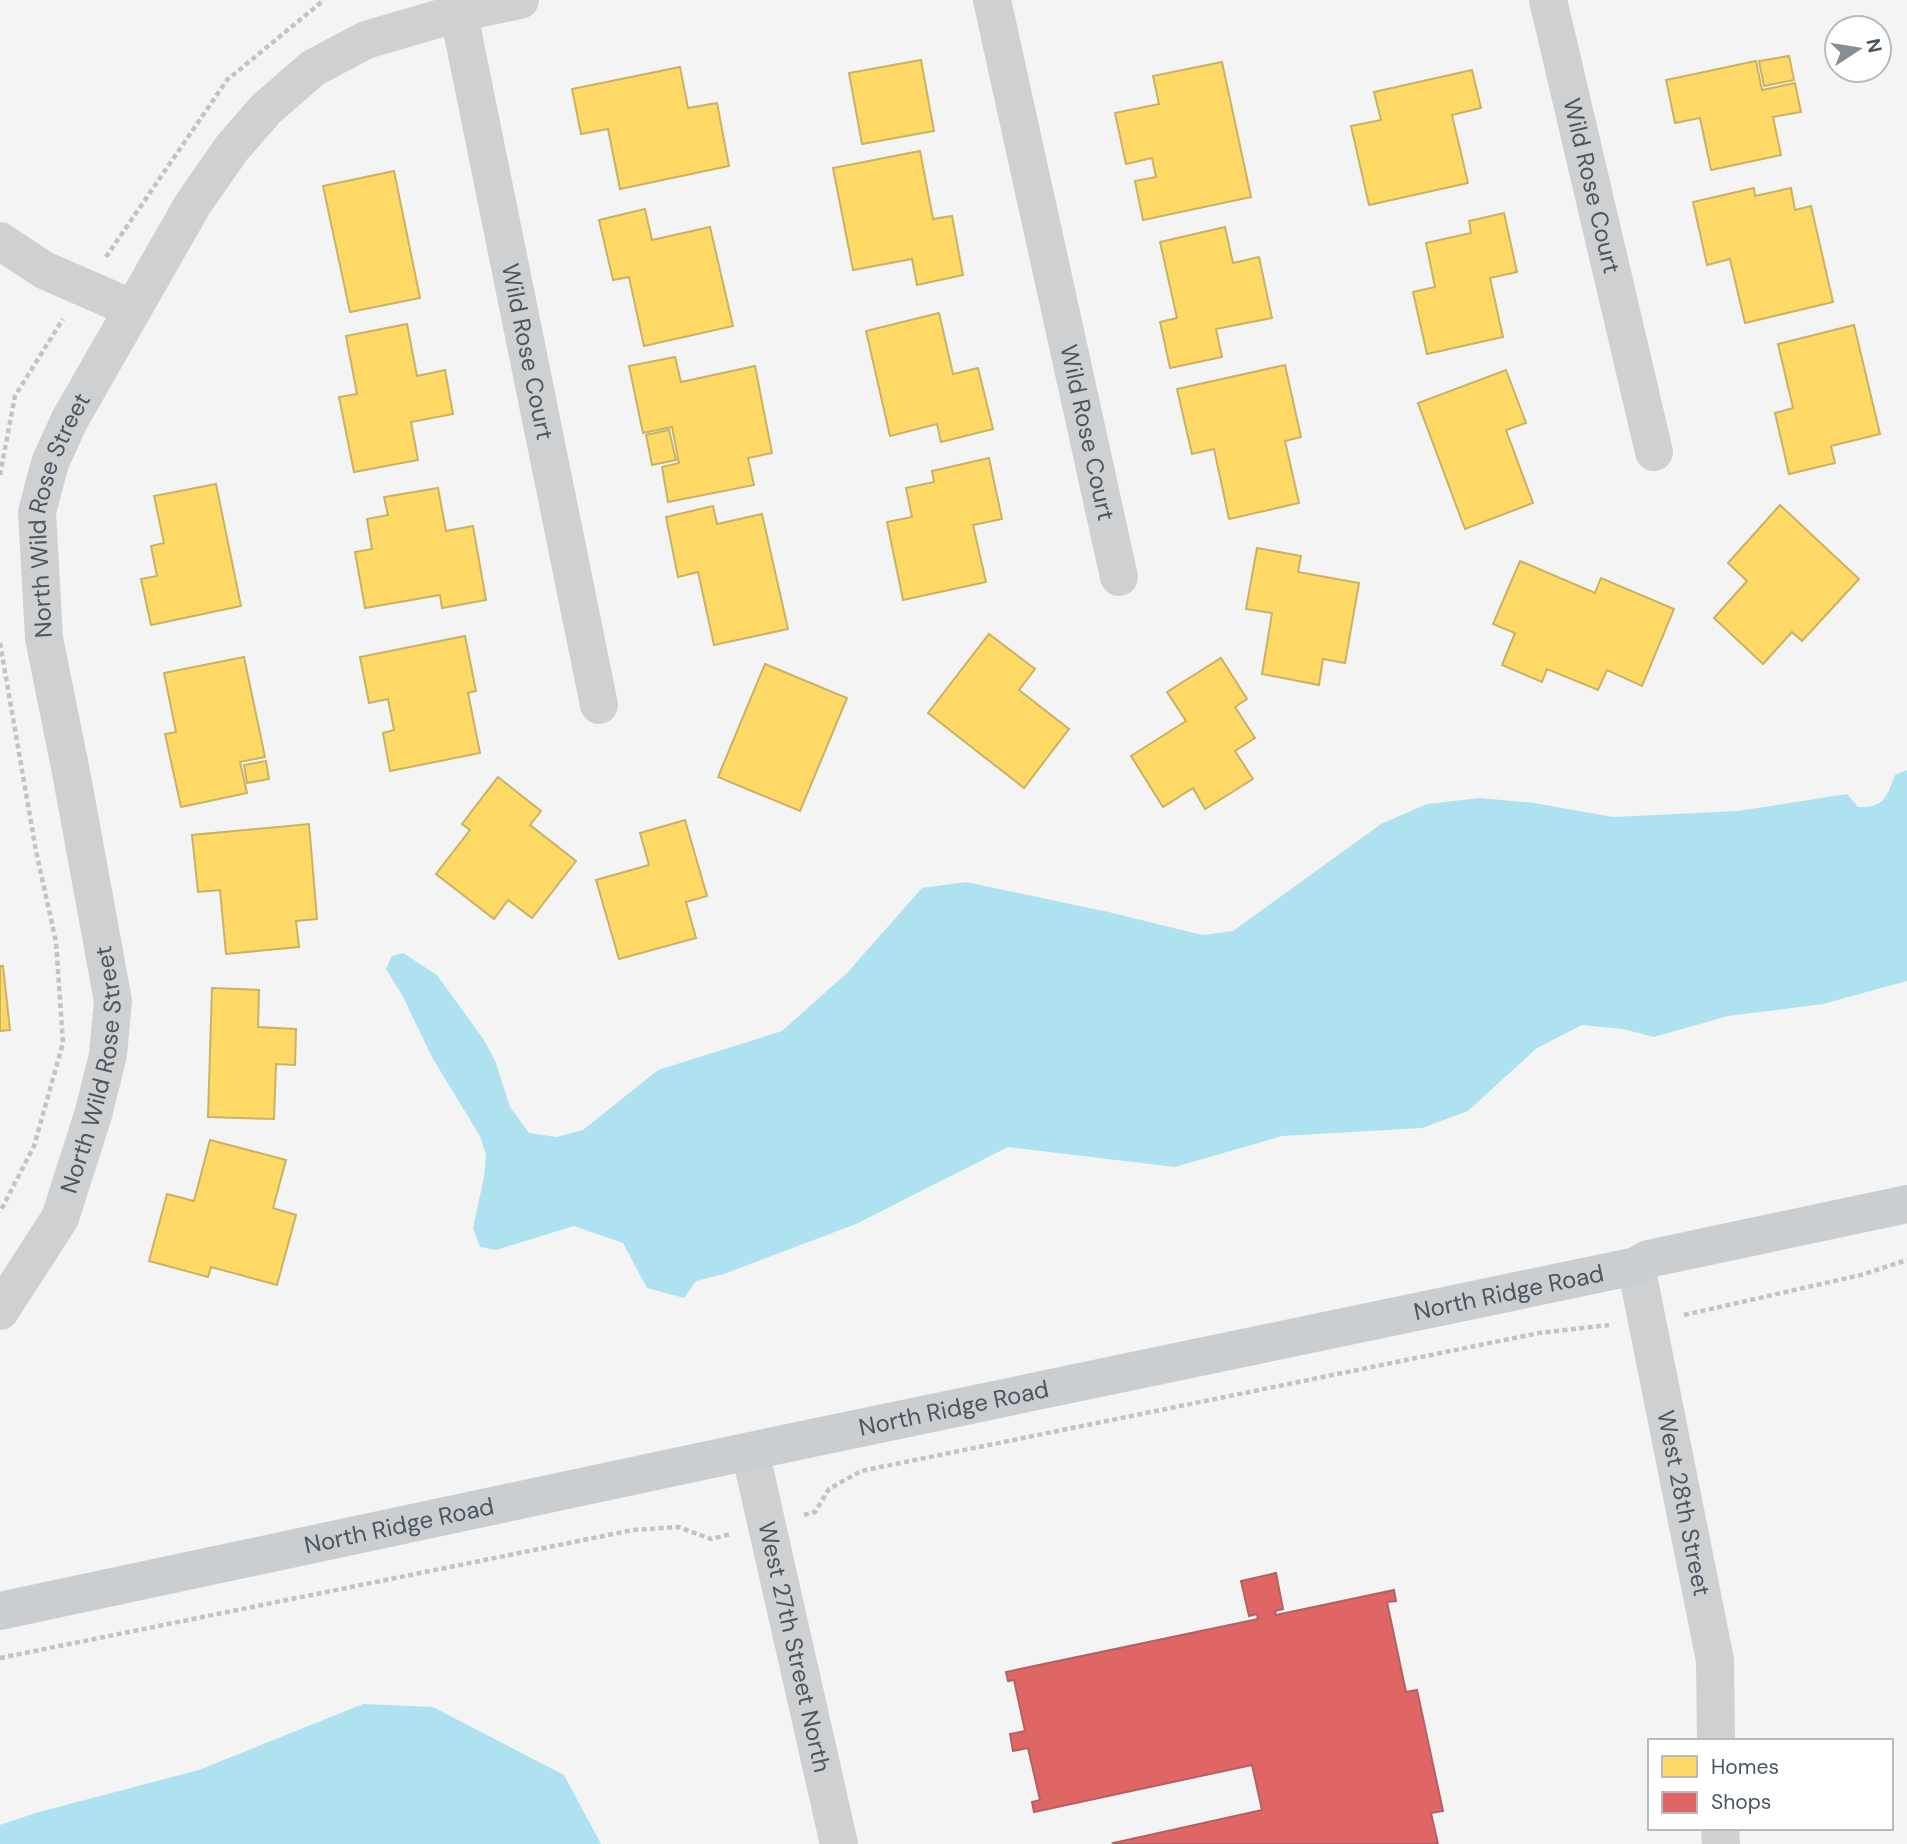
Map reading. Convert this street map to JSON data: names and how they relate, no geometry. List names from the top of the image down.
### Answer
{
  "streets": {
    "main road": ["North Ridge Road"],
    "street": [
      "Wild Rose Court",
      "North Wild Rose Street",
      "West 28th Street",
      "West 27th Street North"
    ]
  },
  "crossings": [
    ["Wild Rose Court", "North Wild Rose Street"],
    ["North Ridge Road", "West 28th Street"],
    ["North Ridge Road", "West 27th Street North"]
  ],
  "legend": ["Homes", "Shops"],
  "north": "right"
}
